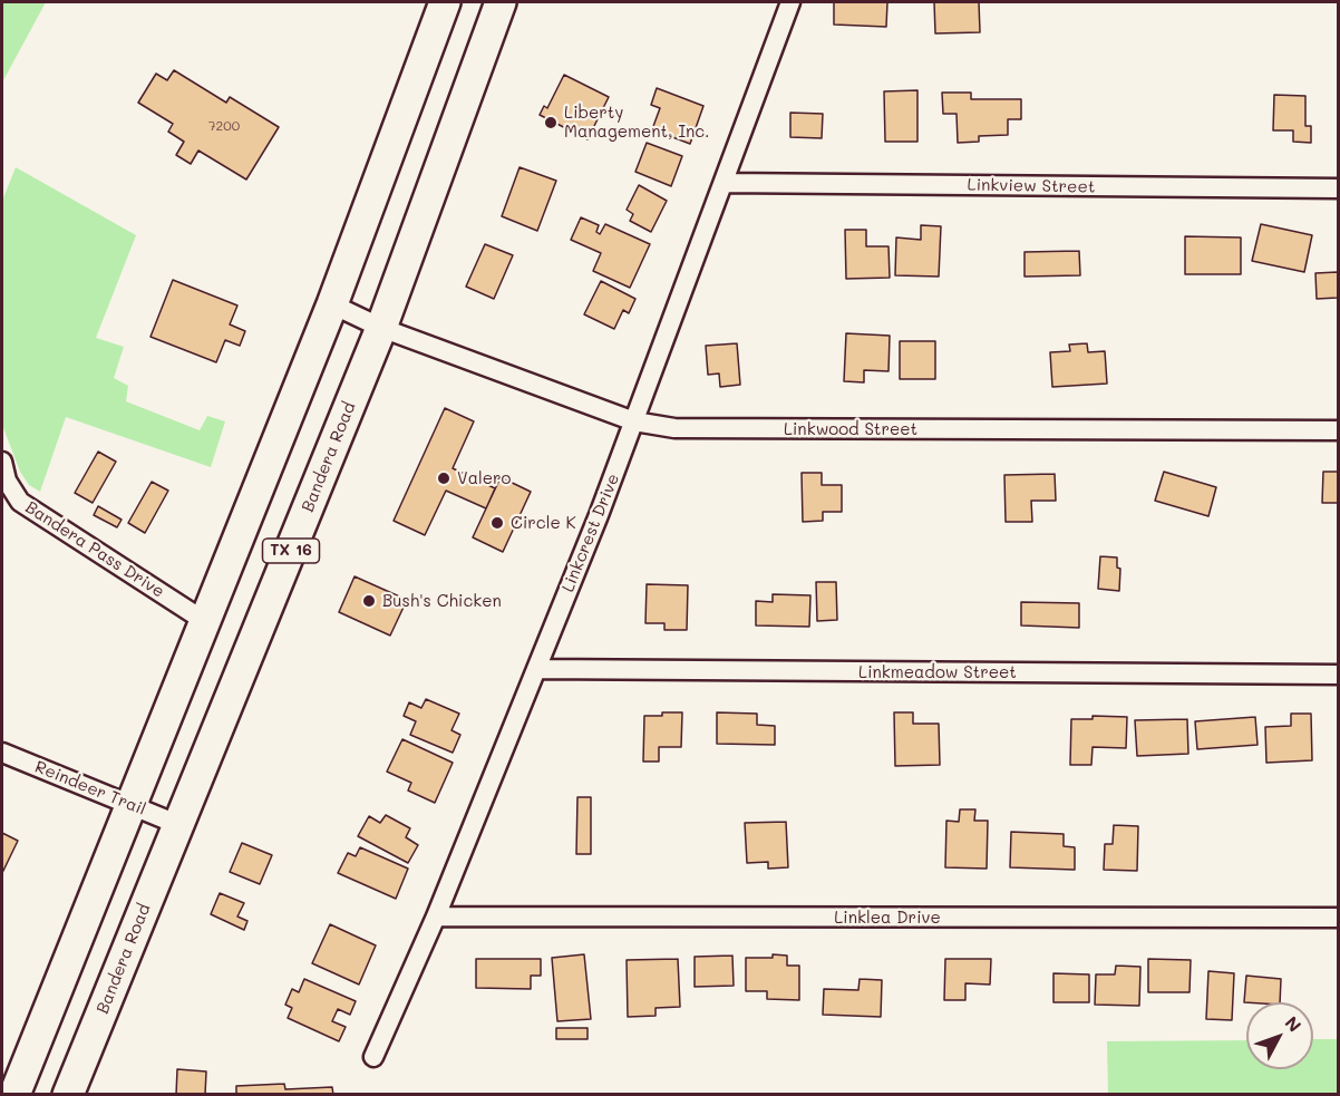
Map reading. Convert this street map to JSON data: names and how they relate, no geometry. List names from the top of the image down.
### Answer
{
  "streets": {
    "main road": ["Bandera Road", "TX 16"],
    "street": [
      "Linkview Street",
      "Linkwood Street",
      "Linkcrest Drive",
      "Bandera Pass Drive",
      "Linkmeadow Street",
      "Reindeer Trail",
      "Linklea Drive"
    ]
  },
  "crossings": [
    ["Linkview Street", "Linkcrest Drive"],
    ["Linkwood Street", "Bandera Road"],
    ["Linkwood Street", "Linkcrest Drive"],
    ["Linkwood Street", "TX 16"],
    ["Bandera Road", "Reindeer Trail"],
    ["Linkcrest Drive", "Linkmeadow Street"],
    ["Linkcrest Drive", "Linklea Drive"],
    ["Bandera Pass Drive", "TX 16"],
    ["TX 16", "Reindeer Trail"]
  ],
  "places": [
    "Liberty Management, Inc.",
    "Valero",
    "Circle K",
    "Bush's Chicken"
  ],
  "house_numbers": ["7200"],
  "north": "top right"
}
